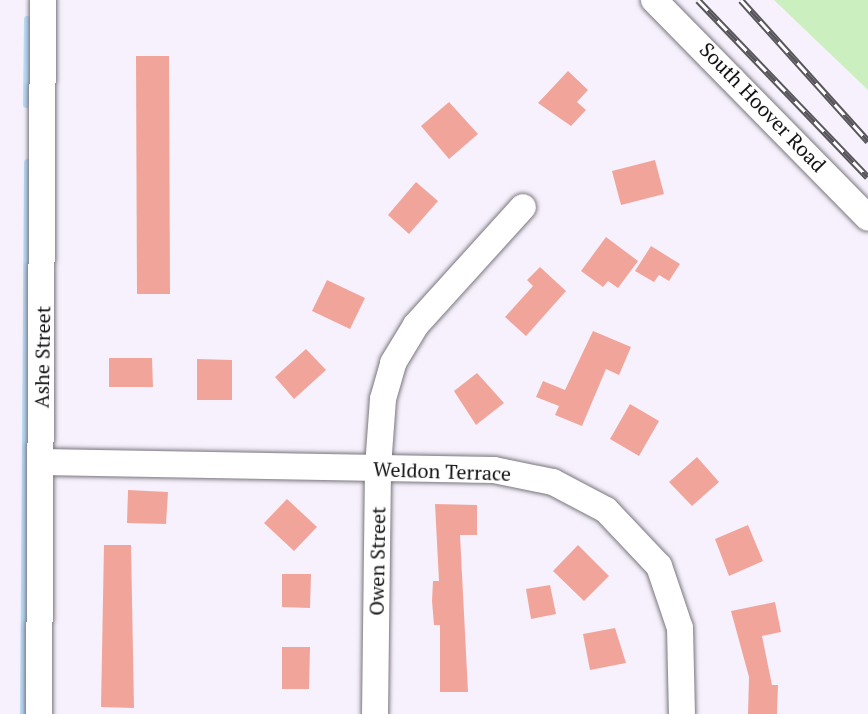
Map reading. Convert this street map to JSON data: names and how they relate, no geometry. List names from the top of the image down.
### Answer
{
  "streets": {
    "street": [
      "South Hoover Road",
      "Ashe Street",
      "Weldon Terrace",
      "Owen Street"
    ]
  },
  "crossings": [
    ["Ashe Street", "Weldon Terrace"],
    ["Weldon Terrace", "Owen Street"]
  ]
}
